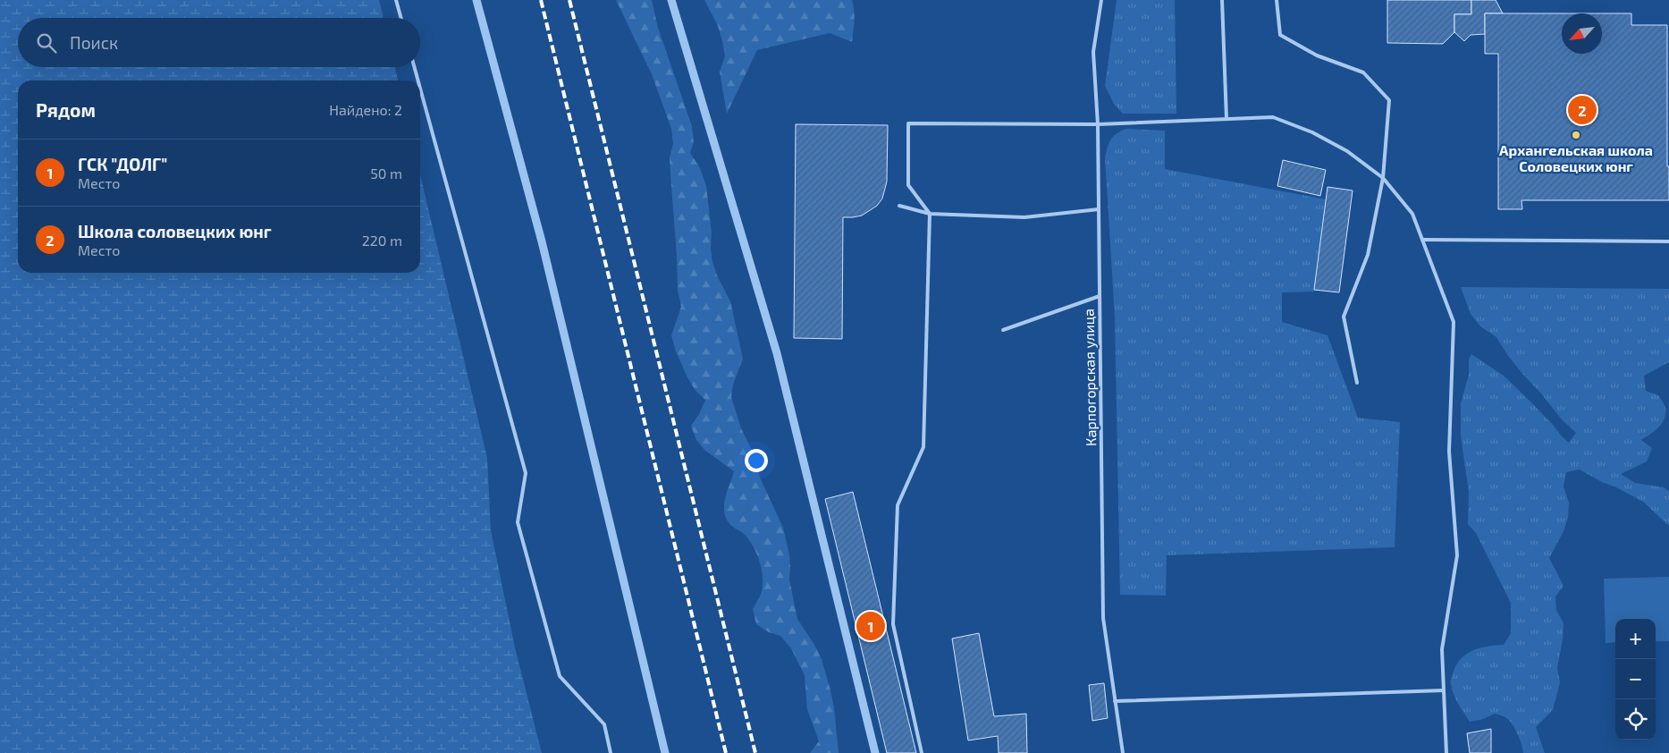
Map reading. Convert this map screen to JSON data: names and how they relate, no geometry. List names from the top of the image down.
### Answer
{
  "streets": {
    "lane": ["Карпогорская улица"]
  },
  "places": ["Архангельская школа Соловецких юнг"],
  "north": "bottom left",
  "page": {
    "search": "Поиск",
    "heading": ["Рядом", "Найдено: 2"],
    "pins": ["2", "1"],
    "list": [
      {
        "mark": "1",
        "name": "ГСК \"ДОЛГ\"",
        "note": "Место",
        "value": "50 m"
      },
      {
        "mark": "2",
        "name": "Школа соловецких юнг",
        "note": "Место",
        "value": "220 m"
      }
    ],
    "map_buttons": ["+", "−"]
  }
}
